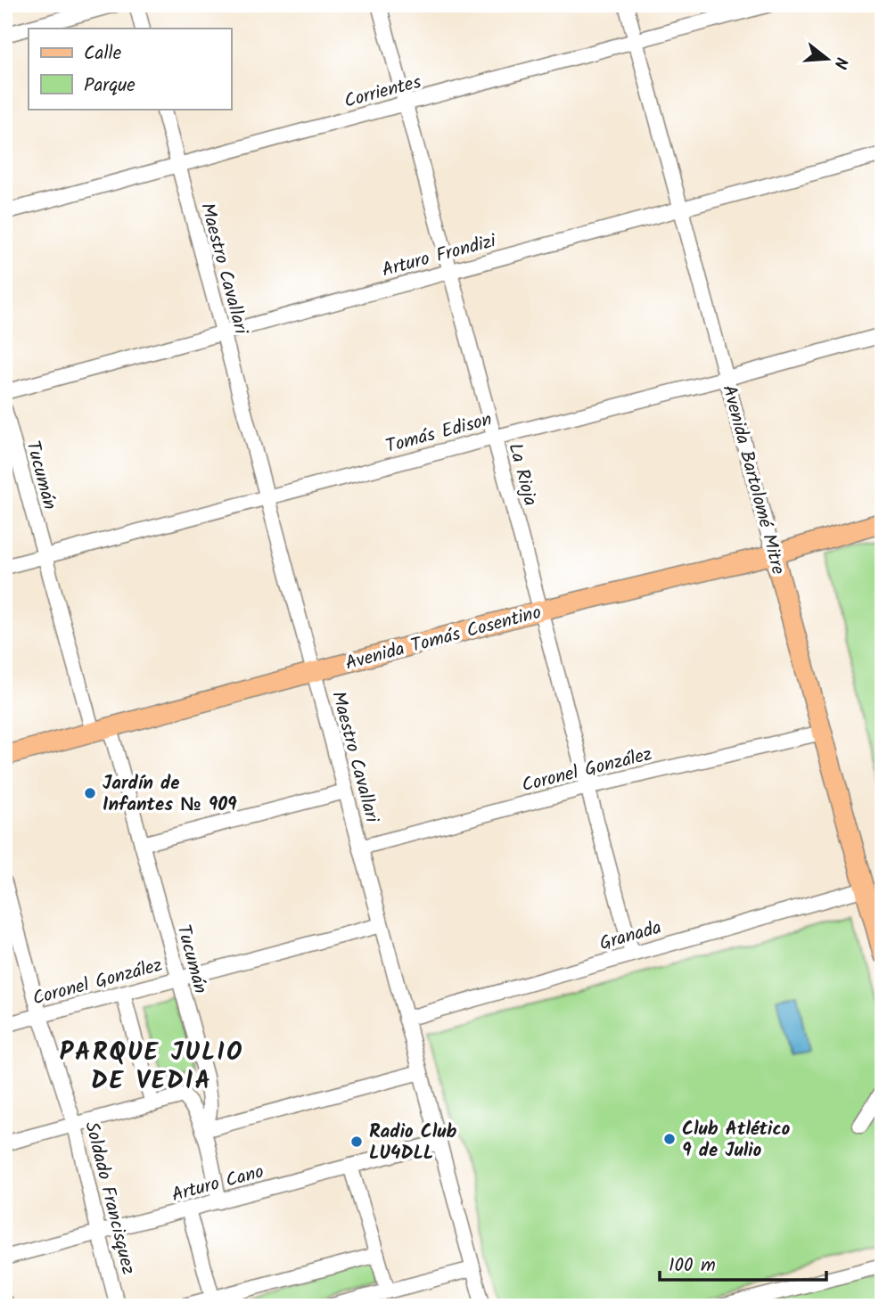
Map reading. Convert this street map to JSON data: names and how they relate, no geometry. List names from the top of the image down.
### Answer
{
  "streets": {
    "main road": ["Avenida Bartolomé Mitre", "Avenida Tomás Cosentino"],
    "street": [
      "Corrientes",
      "Arturo Frondizi",
      "Maestro Cavallari",
      "Tomás Edison",
      "La Rioja",
      "Tucumán",
      "Coronel González",
      "Granada",
      "Arturo Cano",
      "Soldado Francisquez"
    ]
  },
  "crossings": [
    ["Corrientes", "Maestro Cavallari"],
    ["Corrientes", "La Rioja"],
    ["Corrientes", "Avenida Bartolomé Mitre"],
    ["Arturo Frondizi", "Maestro Cavallari"],
    ["Arturo Frondizi", "La Rioja"],
    ["Arturo Frondizi", "Avenida Bartolomé Mitre"],
    ["Maestro Cavallari", "Tomás Edison"],
    ["Maestro Cavallari", "Avenida Tomás Cosentino"],
    ["Maestro Cavallari", "Coronel González"],
    ["Maestro Cavallari", "Granada"],
    ["Maestro Cavallari", "Arturo Cano"],
    ["Tomás Edison", "La Rioja"],
    ["Tomás Edison", "Tucumán"],
    ["Tomás Edison", "Avenida Bartolomé Mitre"],
    ["La Rioja", "Avenida Tomás Cosentino"],
    ["La Rioja", "Coronel González"],
    ["La Rioja", "Granada"],
    ["Tucumán", "Avenida Tomás Cosentino"],
    ["Tucumán", "Coronel González"],
    ["Tucumán", "Arturo Cano"],
    ["Avenida Bartolomé Mitre", "Avenida Tomás Cosentino"],
    ["Avenida Bartolomé Mitre", "Coronel González"],
    ["Avenida Bartolomé Mitre", "Granada"],
    ["Coronel González", "Soldado Francisquez"],
    ["Arturo Cano", "Soldado Francisquez"]
  ],
  "districts": ["PARQUE JULIO DE VEDIA"],
  "places": ["Jardín de Infantes № 909", "Club Atlético 9 de Julio", "Radio Club LU4DLL"],
  "legend": ["Calle", "Parque"],
  "scale_bar": "100 m",
  "north": "right"
}
